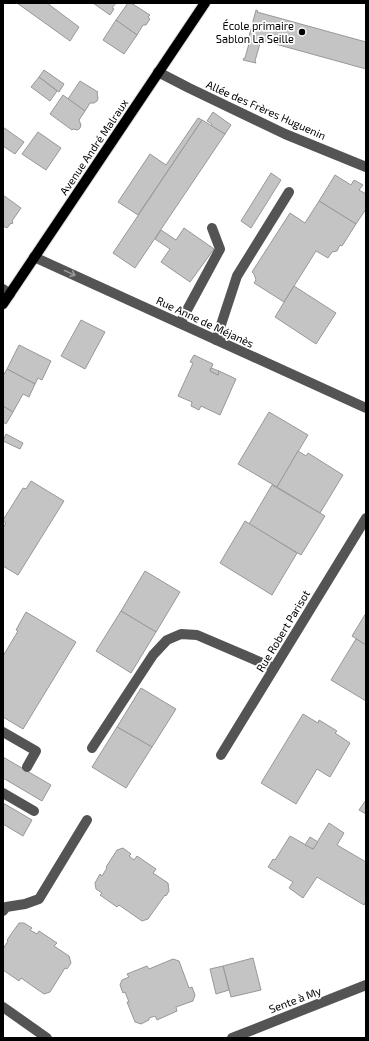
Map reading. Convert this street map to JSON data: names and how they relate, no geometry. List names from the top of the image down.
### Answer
{
  "streets": {
    "main road": ["Avenue André Malraux"],
    "street": [
      "Allée des Frères Huguenin",
      "Rue Anne de Méjanès",
      "Rue Robert Parisot",
      "Sente à My"
    ]
  },
  "crossings": [
    ["Allée des Frères Huguenin", "Avenue André Malraux"],
    ["Avenue André Malraux", "Rue Anne de Méjanès"]
  ],
  "one_way": ["Rue Anne de Méjanès"],
  "places": ["École primaire Sablon La Seille"]
}
